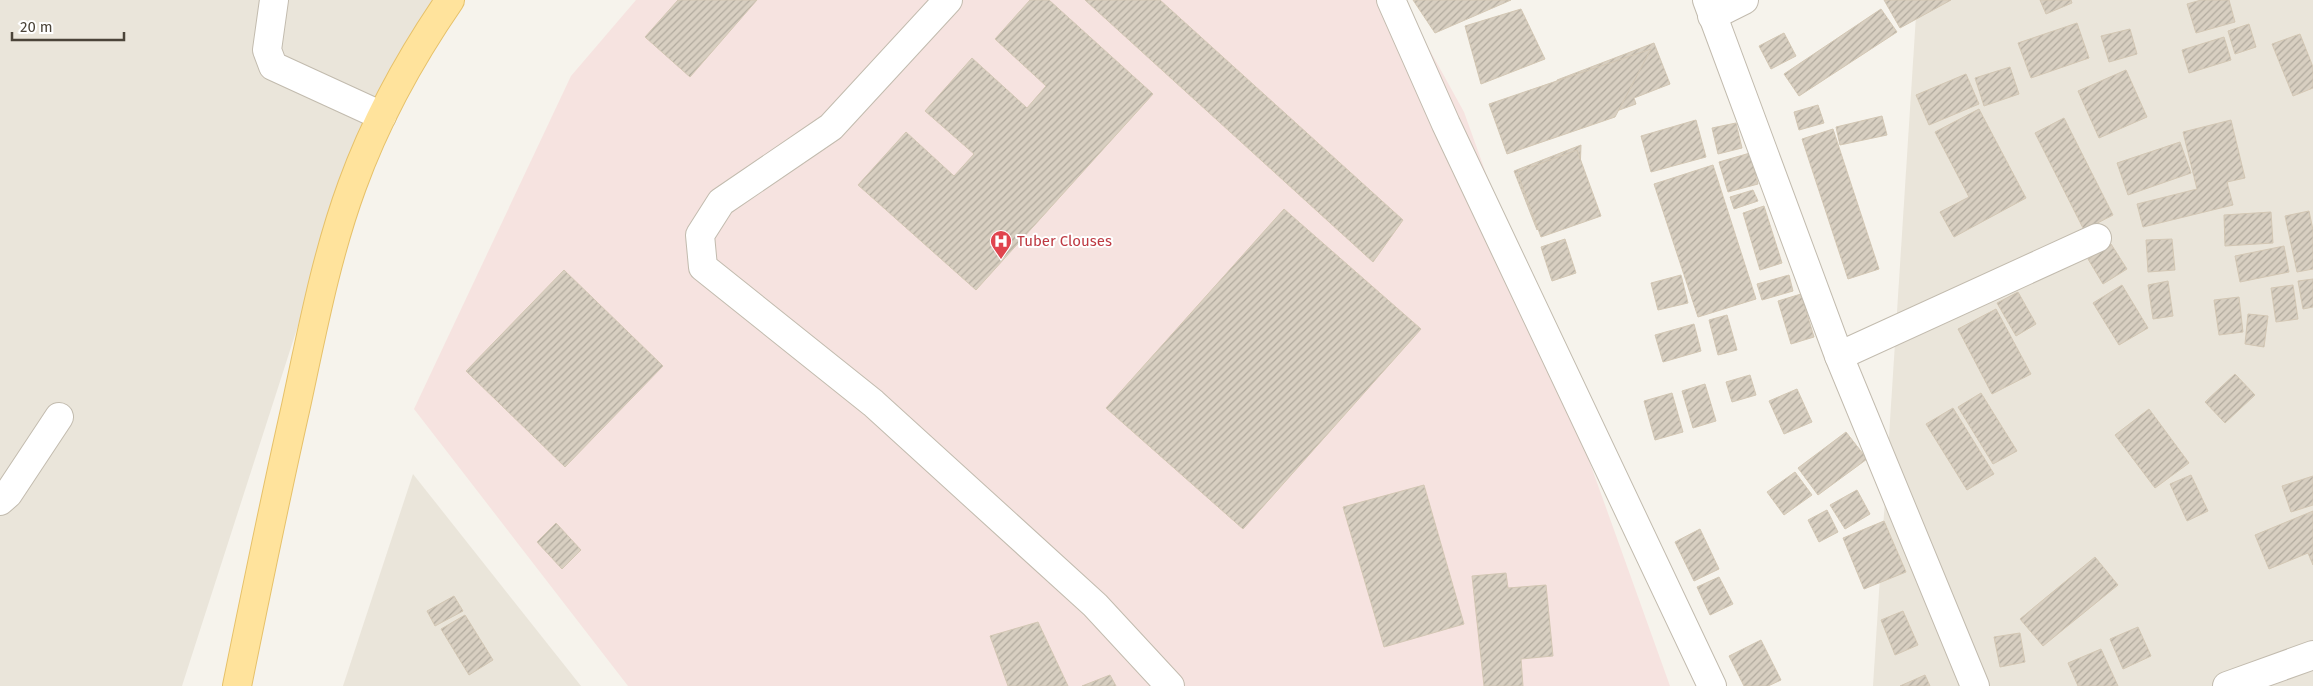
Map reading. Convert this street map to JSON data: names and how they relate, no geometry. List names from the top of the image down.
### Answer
{
  "places": {
    "hospital": ["Tuber Clouses"]
  },
  "scale_bar": "20 m"
}
